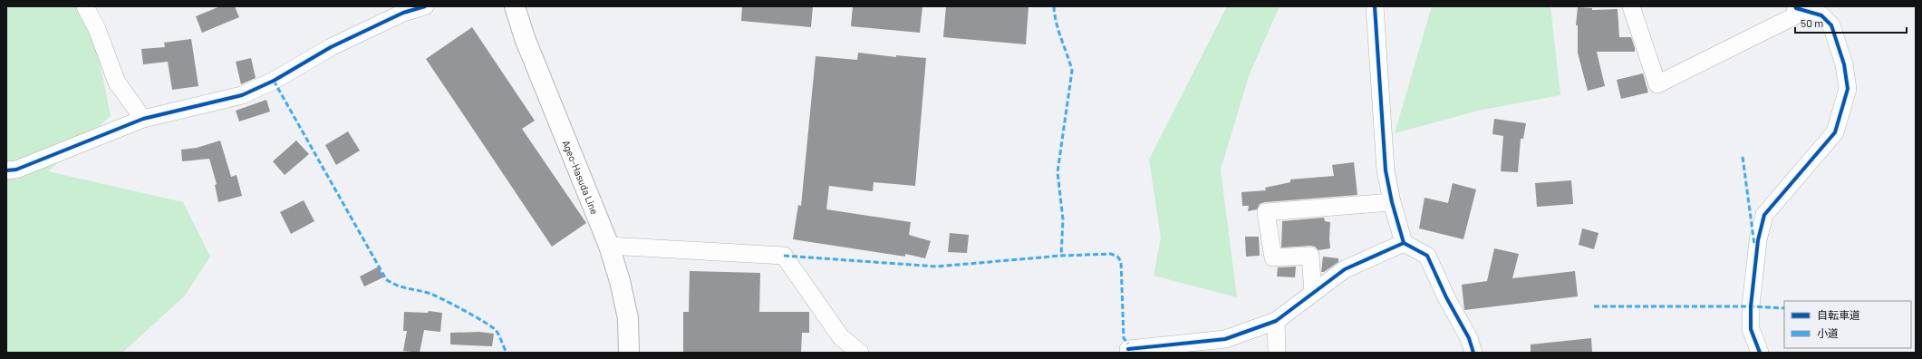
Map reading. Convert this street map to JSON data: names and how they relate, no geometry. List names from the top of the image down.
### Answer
{
  "streets": {
    "main road": ["Ageo-Hasuda Line"]
  },
  "legend": ["自転車道", "小道"],
  "scale_bar": "50 m"
}
